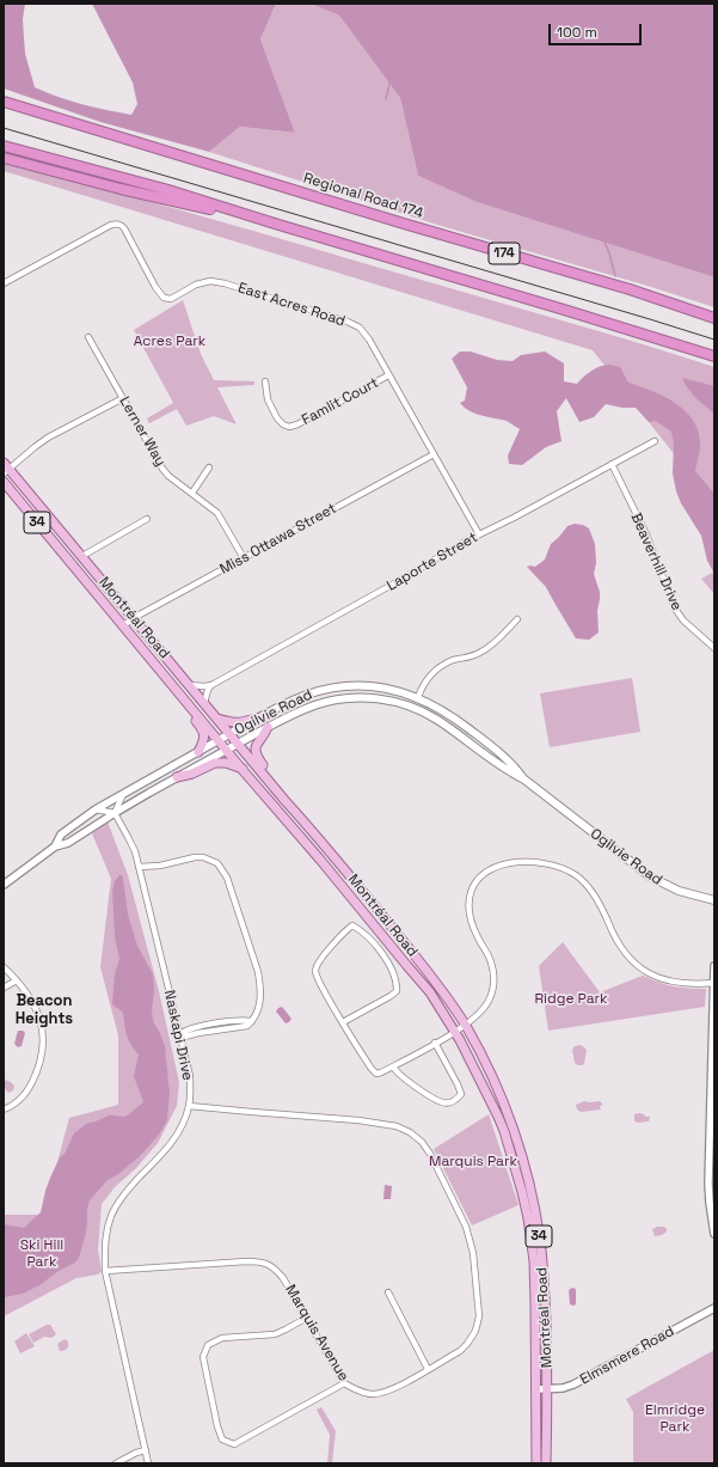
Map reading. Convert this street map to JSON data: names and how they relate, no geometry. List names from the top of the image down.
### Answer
{
  "streets": {
    "highway": ["Regional Road 174", "174"],
    "main road": ["34", "Montréal Road", "Ogilvie Road"],
    "street": [
      "East Acres Road",
      "Famlit Court",
      "Lerner Way",
      "Miss Ottawa Street",
      "Laporte Street",
      "Beaverhill Drive",
      "Naskapi Drive",
      "Marquis Avenue",
      "Elmsmere Road"
    ]
  },
  "crossings": [
    ["East Acres Road", "Famlit Court"],
    ["East Acres Road", "Miss Ottawa Street"],
    ["East Acres Road", "Laporte Street"],
    ["Lerner Way", "Miss Ottawa Street"],
    ["Miss Ottawa Street", "Montréal Road"],
    ["Laporte Street", "Beaverhill Drive"],
    ["Laporte Street", "Montréal Road"],
    ["Montréal Road", "Ogilvie Road"],
    ["Montréal Road", "Elmsmere Road"],
    ["Ogilvie Road", "Naskapi Drive"],
    ["Naskapi Drive", "Marquis Avenue"]
  ],
  "districts": ["Beacon Heights"],
  "parks": [
    "Acres Park",
    "Ridge Park",
    "Marquis Park",
    "Ski Hill Park",
    "Elmridge Park"
  ],
  "scale_bar": "100 m"
}
